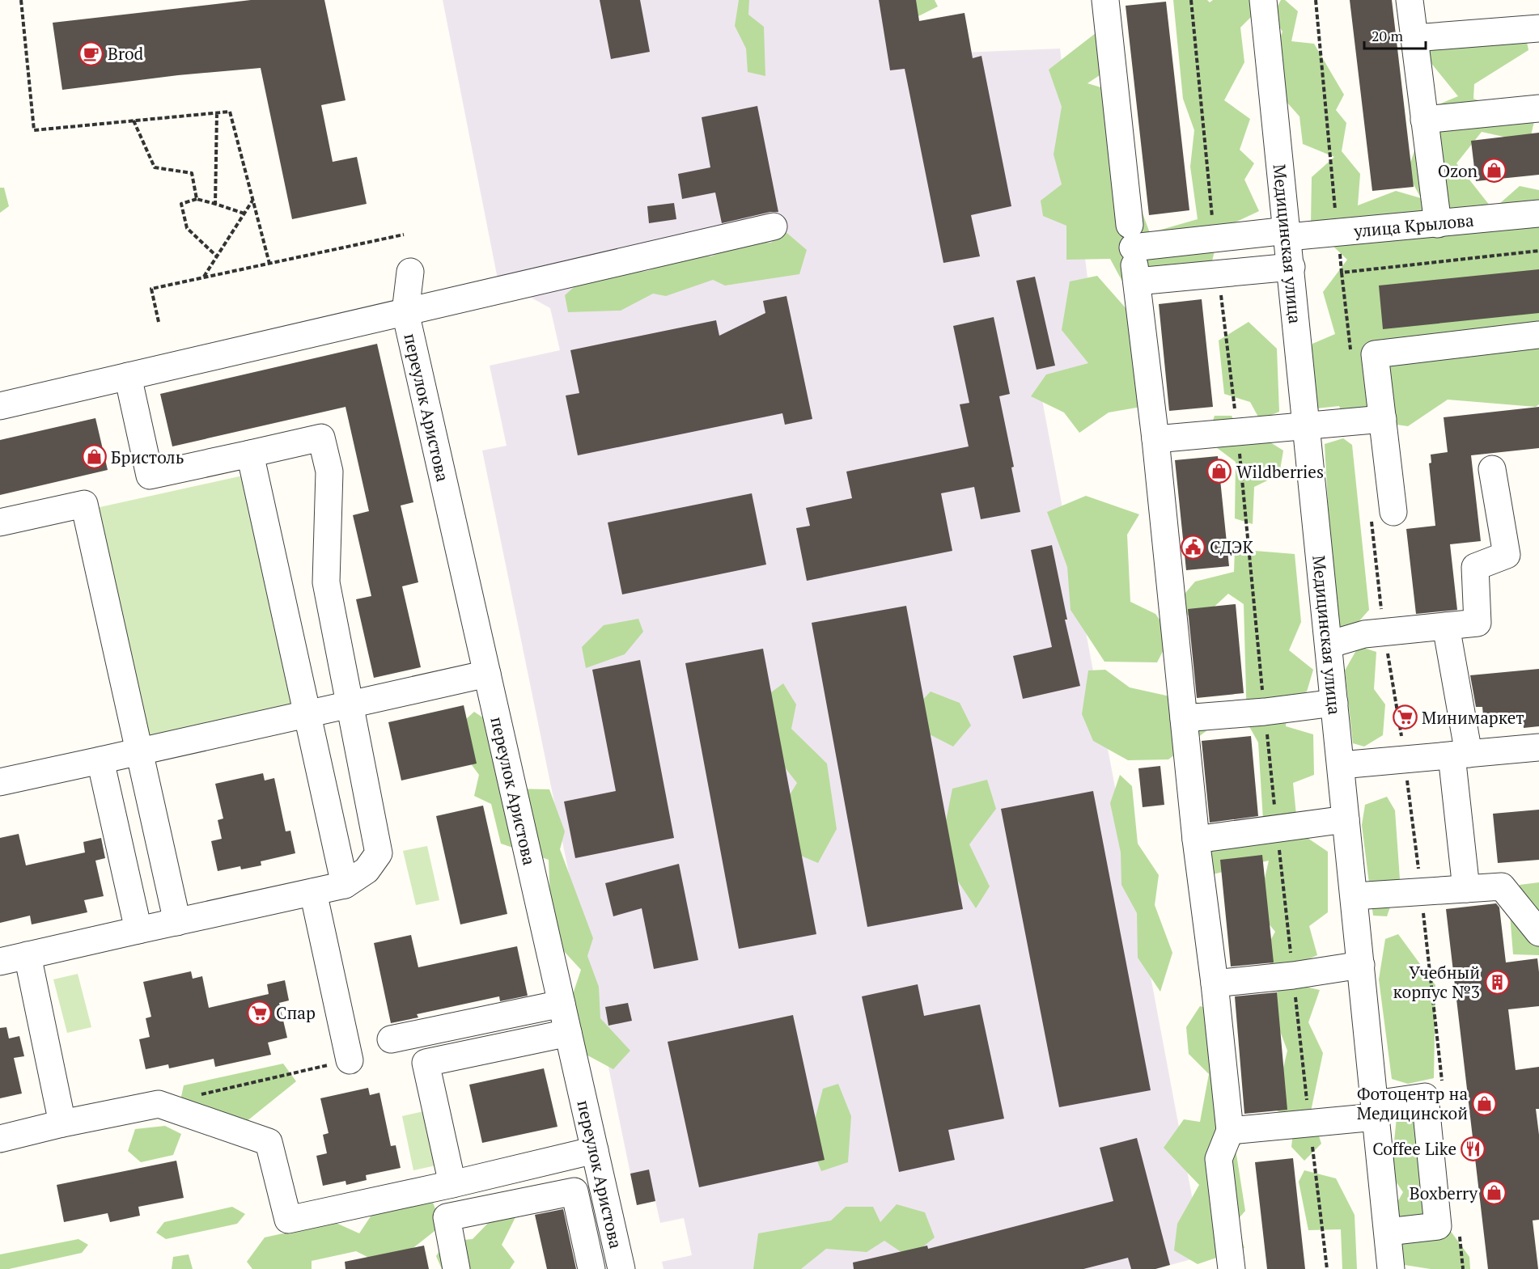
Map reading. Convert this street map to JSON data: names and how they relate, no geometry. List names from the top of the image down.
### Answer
{
  "streets": {
    "street": ["улица Крылова", "Медицинская улица", "переулок Аристова"]
  },
  "crossings": [
    ["улица Крылова", "Медицинская улица"]
  ],
  "places": {
    "cafe": ["Brod"],
    "shop": [
      "Ozon",
      "Бристоль",
      "Wildberries",
      "Фотоцентр на Медицинской",
      "Boxberry"
    ],
    "public building": ["СДЭК"],
    "supermarket": ["Минимаркет", "Спар"],
    "building": ["Учебный корпус №3"],
    "restaurant": ["Coffee Like"]
  },
  "scale_bar": "20 m"
}
